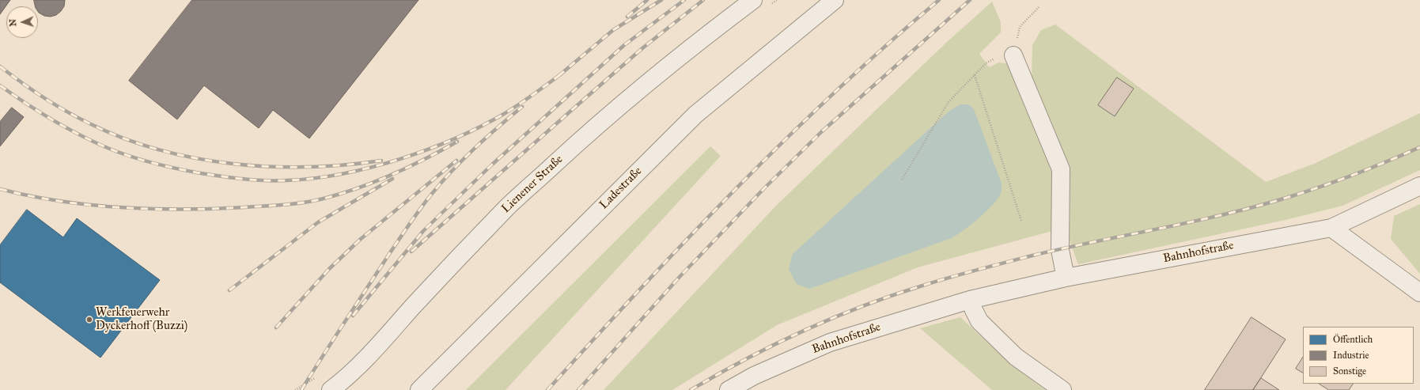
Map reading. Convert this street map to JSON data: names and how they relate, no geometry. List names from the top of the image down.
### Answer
{
  "streets": {
    "street": ["Lienener Straße", "Ladestraße", "Bahnhofstraße"]
  },
  "places": ["Werkfeuerwehr Dyckerhoff (Buzzi)"],
  "legend": ["Öffentlich", "Industrie", "Sonstige"],
  "north": "left"
}
